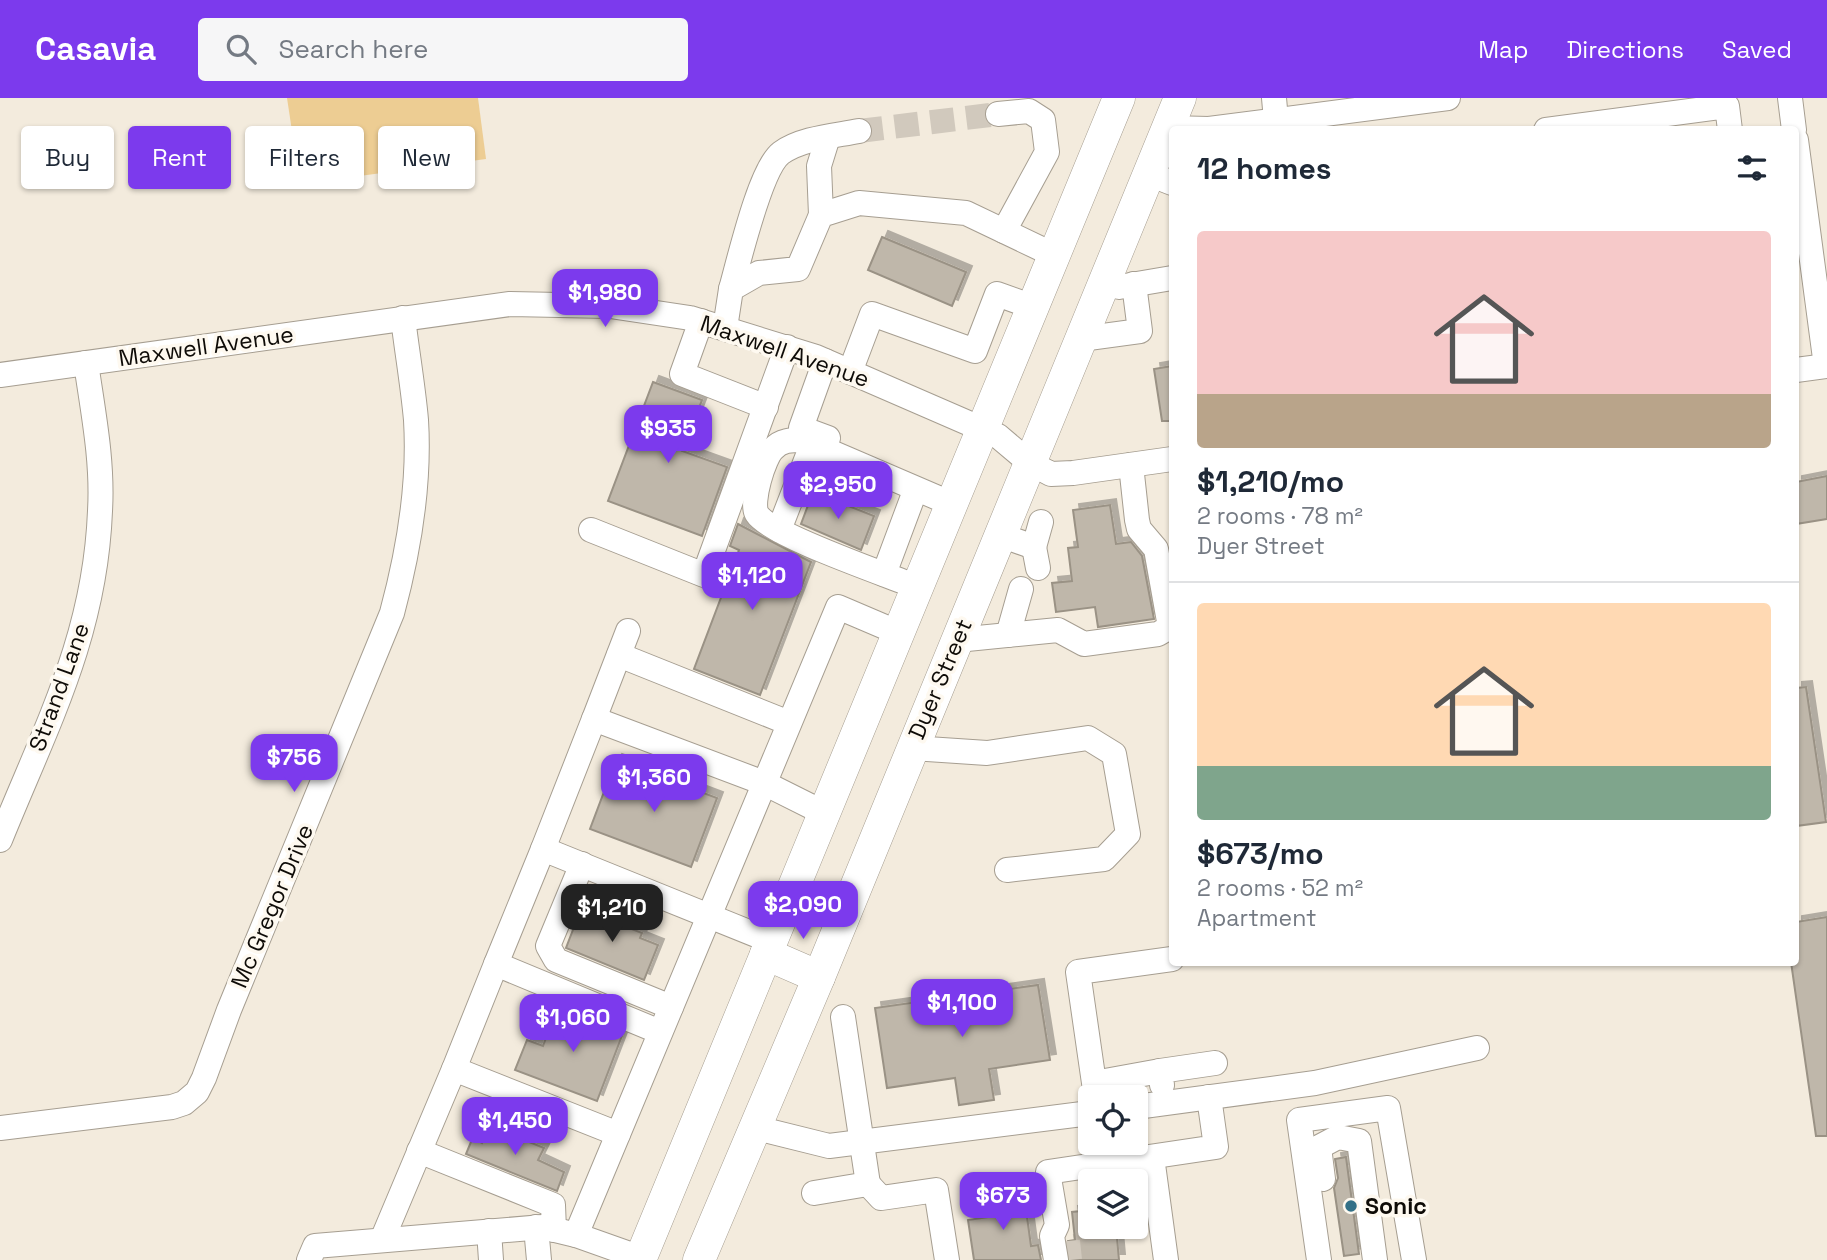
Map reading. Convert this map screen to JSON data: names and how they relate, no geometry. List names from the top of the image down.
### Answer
{
  "streets": {
    "main road": ["Dyer Street"],
    "street": ["Maxwell Avenue", "Strand Lane", "Mc Gregor Drive"]
  },
  "crossings": [
    ["Maxwell Avenue", "Dyer Street"],
    ["Maxwell Avenue", "Strand Lane"],
    ["Maxwell Avenue", "Mc Gregor Drive"]
  ],
  "places": ["Sonic"],
  "page": {
    "header": "Casavia",
    "search": "Search here",
    "nav": ["Map", "Directions", "Saved"],
    "chip": [
      "Buy",
      "Rent",
      "Filters",
      "New"
    ],
    "heading": "12 homes",
    "list": [
      {
        "name": "$1,210/mo",
        "note": "2 rooms · 78 m² · Dyer Street"
      },
      {
        "name": "$673/mo",
        "note": "2 rooms · 52 m² · Apartment"
      }
    ],
    "price": [
      "$1,980",
      "$935",
      "$2,950",
      "$1,120",
      "$756",
      "$1,360",
      "$2,090",
      "$1,210",
      "$1,100",
      "$1,060",
      "$1,450",
      "$673"
    ]
  }
}
